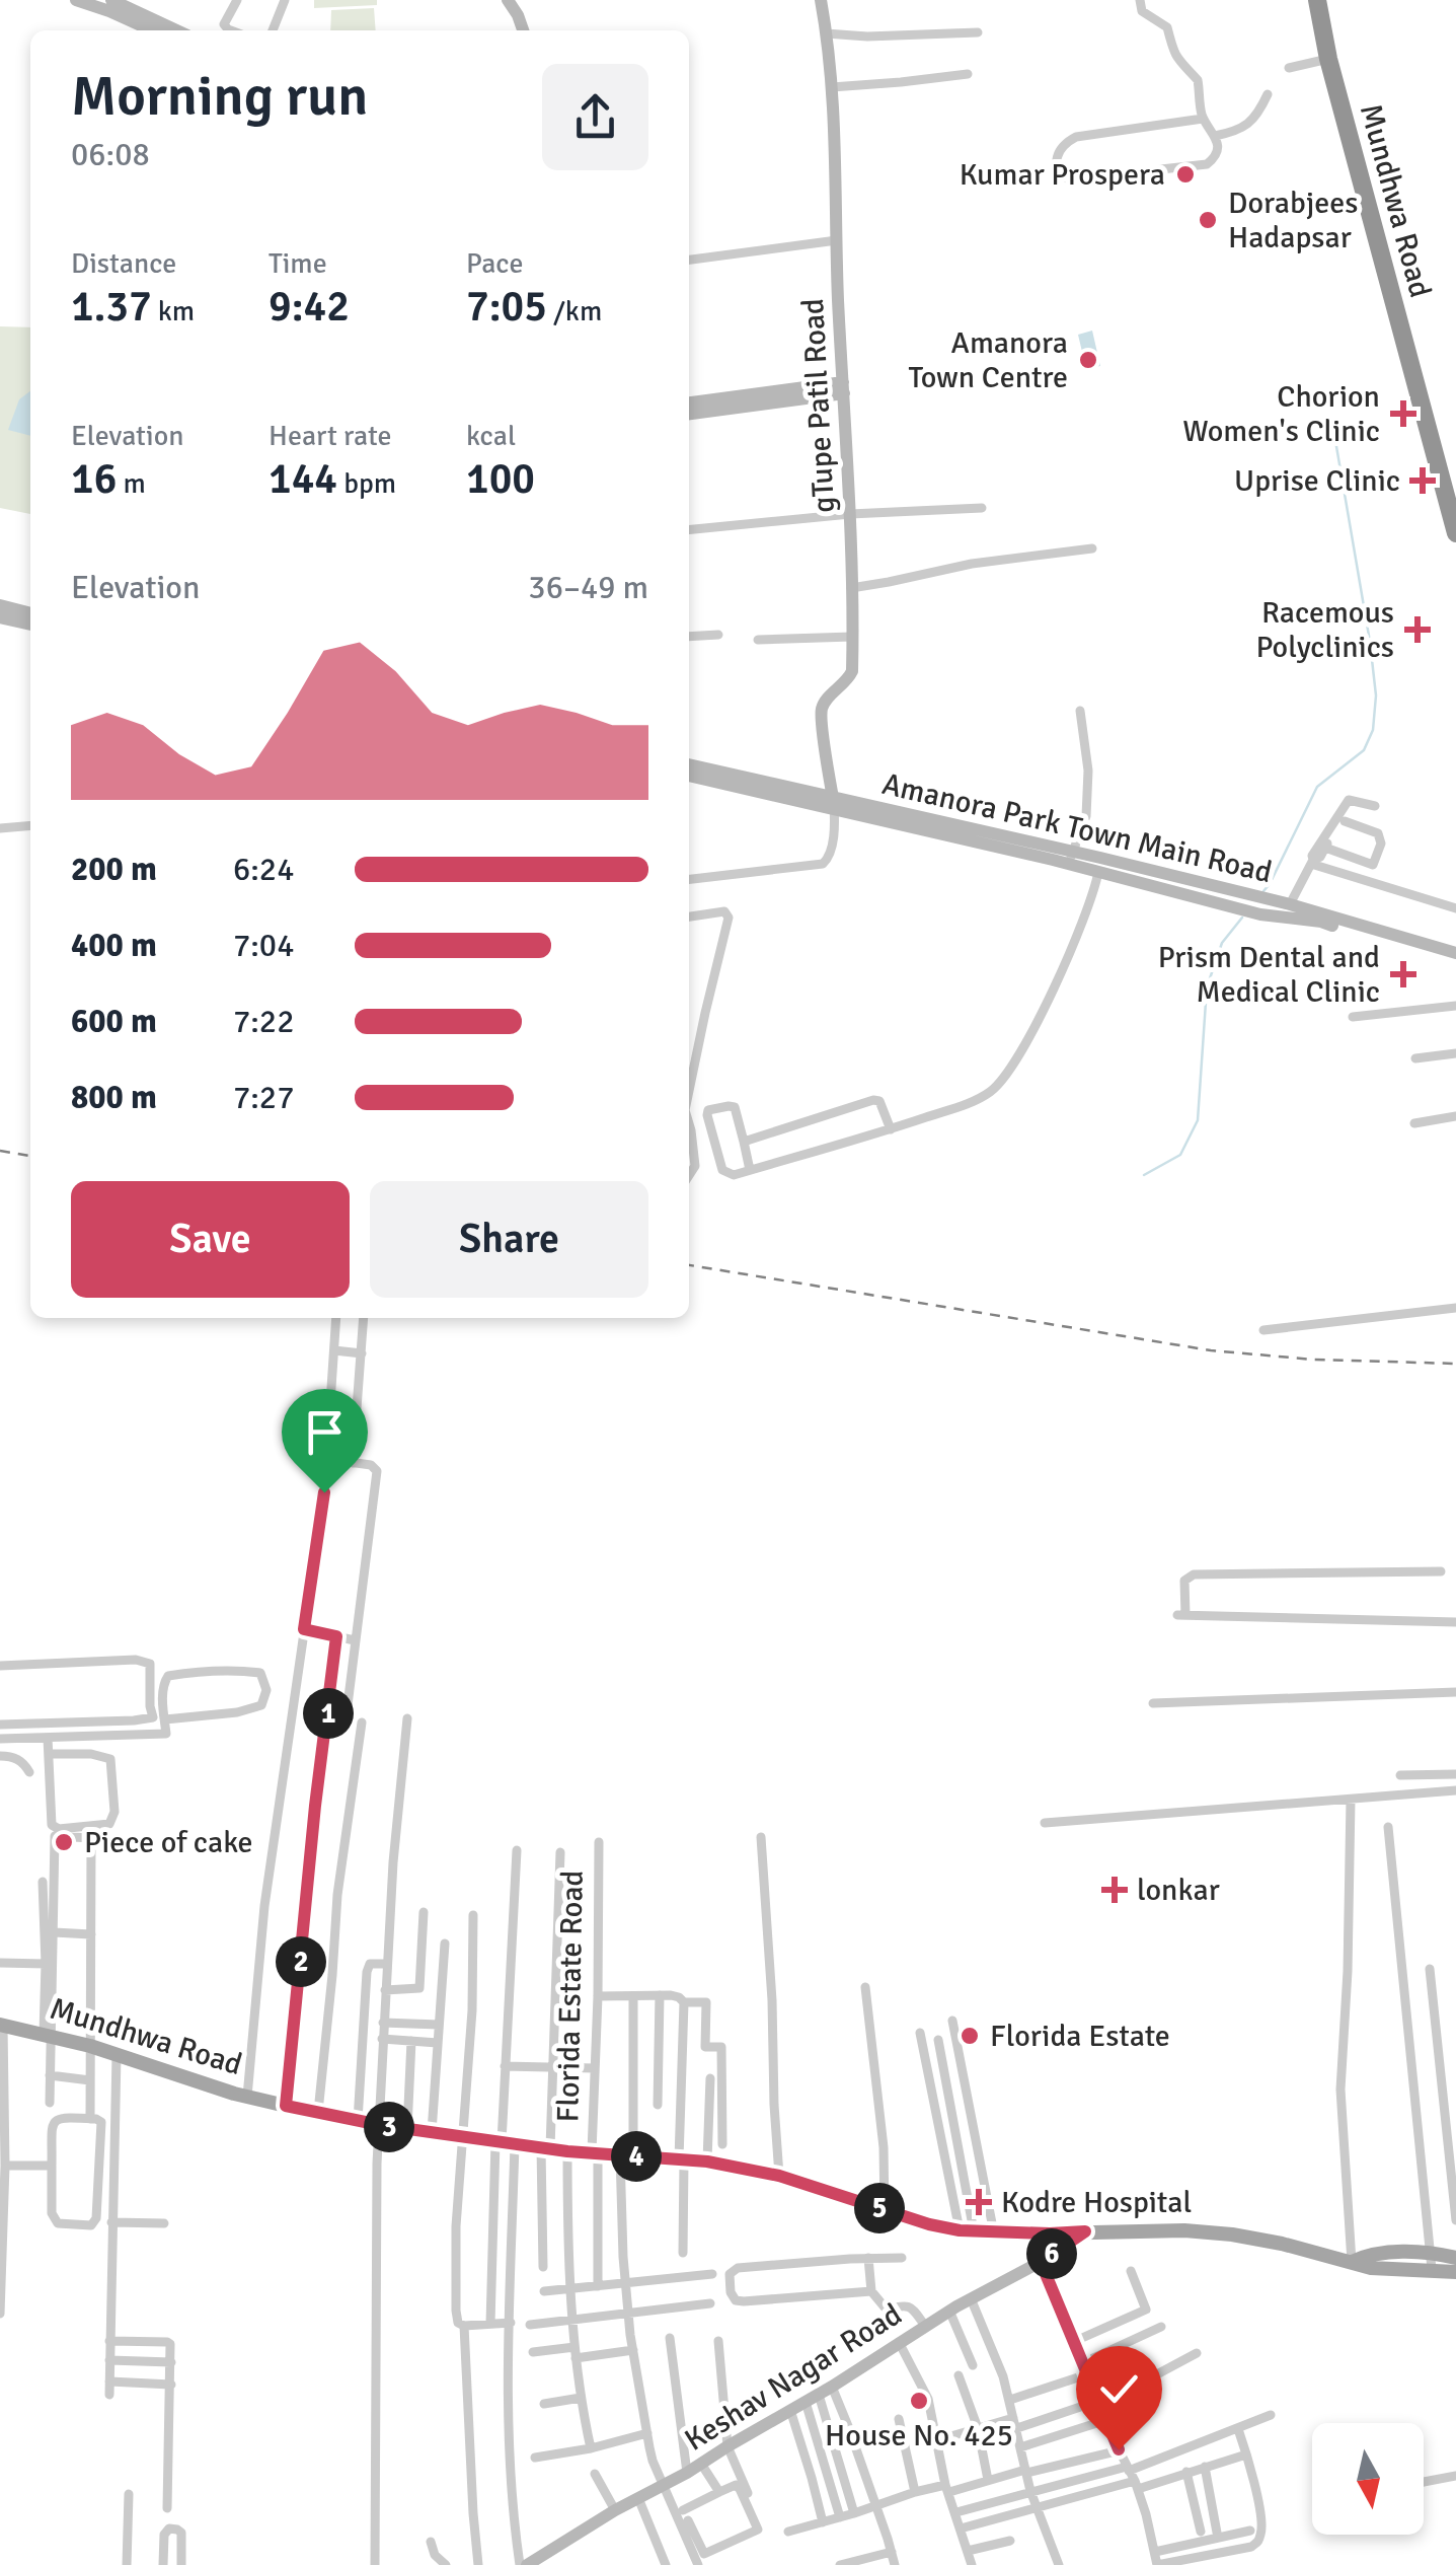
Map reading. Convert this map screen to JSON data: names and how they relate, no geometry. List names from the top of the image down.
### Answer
{
  "streets": {
    "highway": ["Mundhwa Road"],
    "street": [
      "gTupe Patil Road",
      "Amanora Park Town Main Road",
      "Florida Estate Road",
      "Keshav Nagar Road"
    ]
  },
  "crossings": [
    ["Mundhwa Road", "Florida Estate Road"],
    ["Mundhwa Road", "Keshav Nagar Road"],
    ["gTupe Patil Road", "Amanora Park Town Main Road"]
  ],
  "places": {
    "other": [
      "Kumar Prospera",
      "Dorabjees Hadapsar",
      "Amanora Town Centre",
      "Piece of cake",
      "Florida Estate",
      "House No. 425"
    ],
    "health": [
      "Chorion Women's Clinic",
      "Uprise Clinic",
      "Racemous Polyclinics",
      "Prism Dental and Medical Clinic",
      "lonkar",
      "Kodre Hospital"
    ]
  },
  "north": "bottom",
  "page": {
    "heading": ["Morning run", "06:08"],
    "stats": [
      ["Distance", "1.37 km"],
      ["Time", "9:42"],
      ["Pace", "7:05 /km"],
      ["Elevation", "16 m"],
      ["Heart rate", "144 bpm"],
      ["kcal", "100"]
    ],
    "chart": ["Elevation", "36–49 m"],
    "list": [
      {
        "name": "200 m",
        "note": "6:24"
      },
      {
        "name": "400 m",
        "note": "7:04"
      },
      {
        "name": "600 m",
        "note": "7:22"
      },
      {
        "name": "800 m",
        "note": "7:27"
      }
    ],
    "buttons": ["Save", "Share"],
    "pins": [
      "1",
      "2",
      "3",
      "4",
      "5",
      "6"
    ]
  }
}
